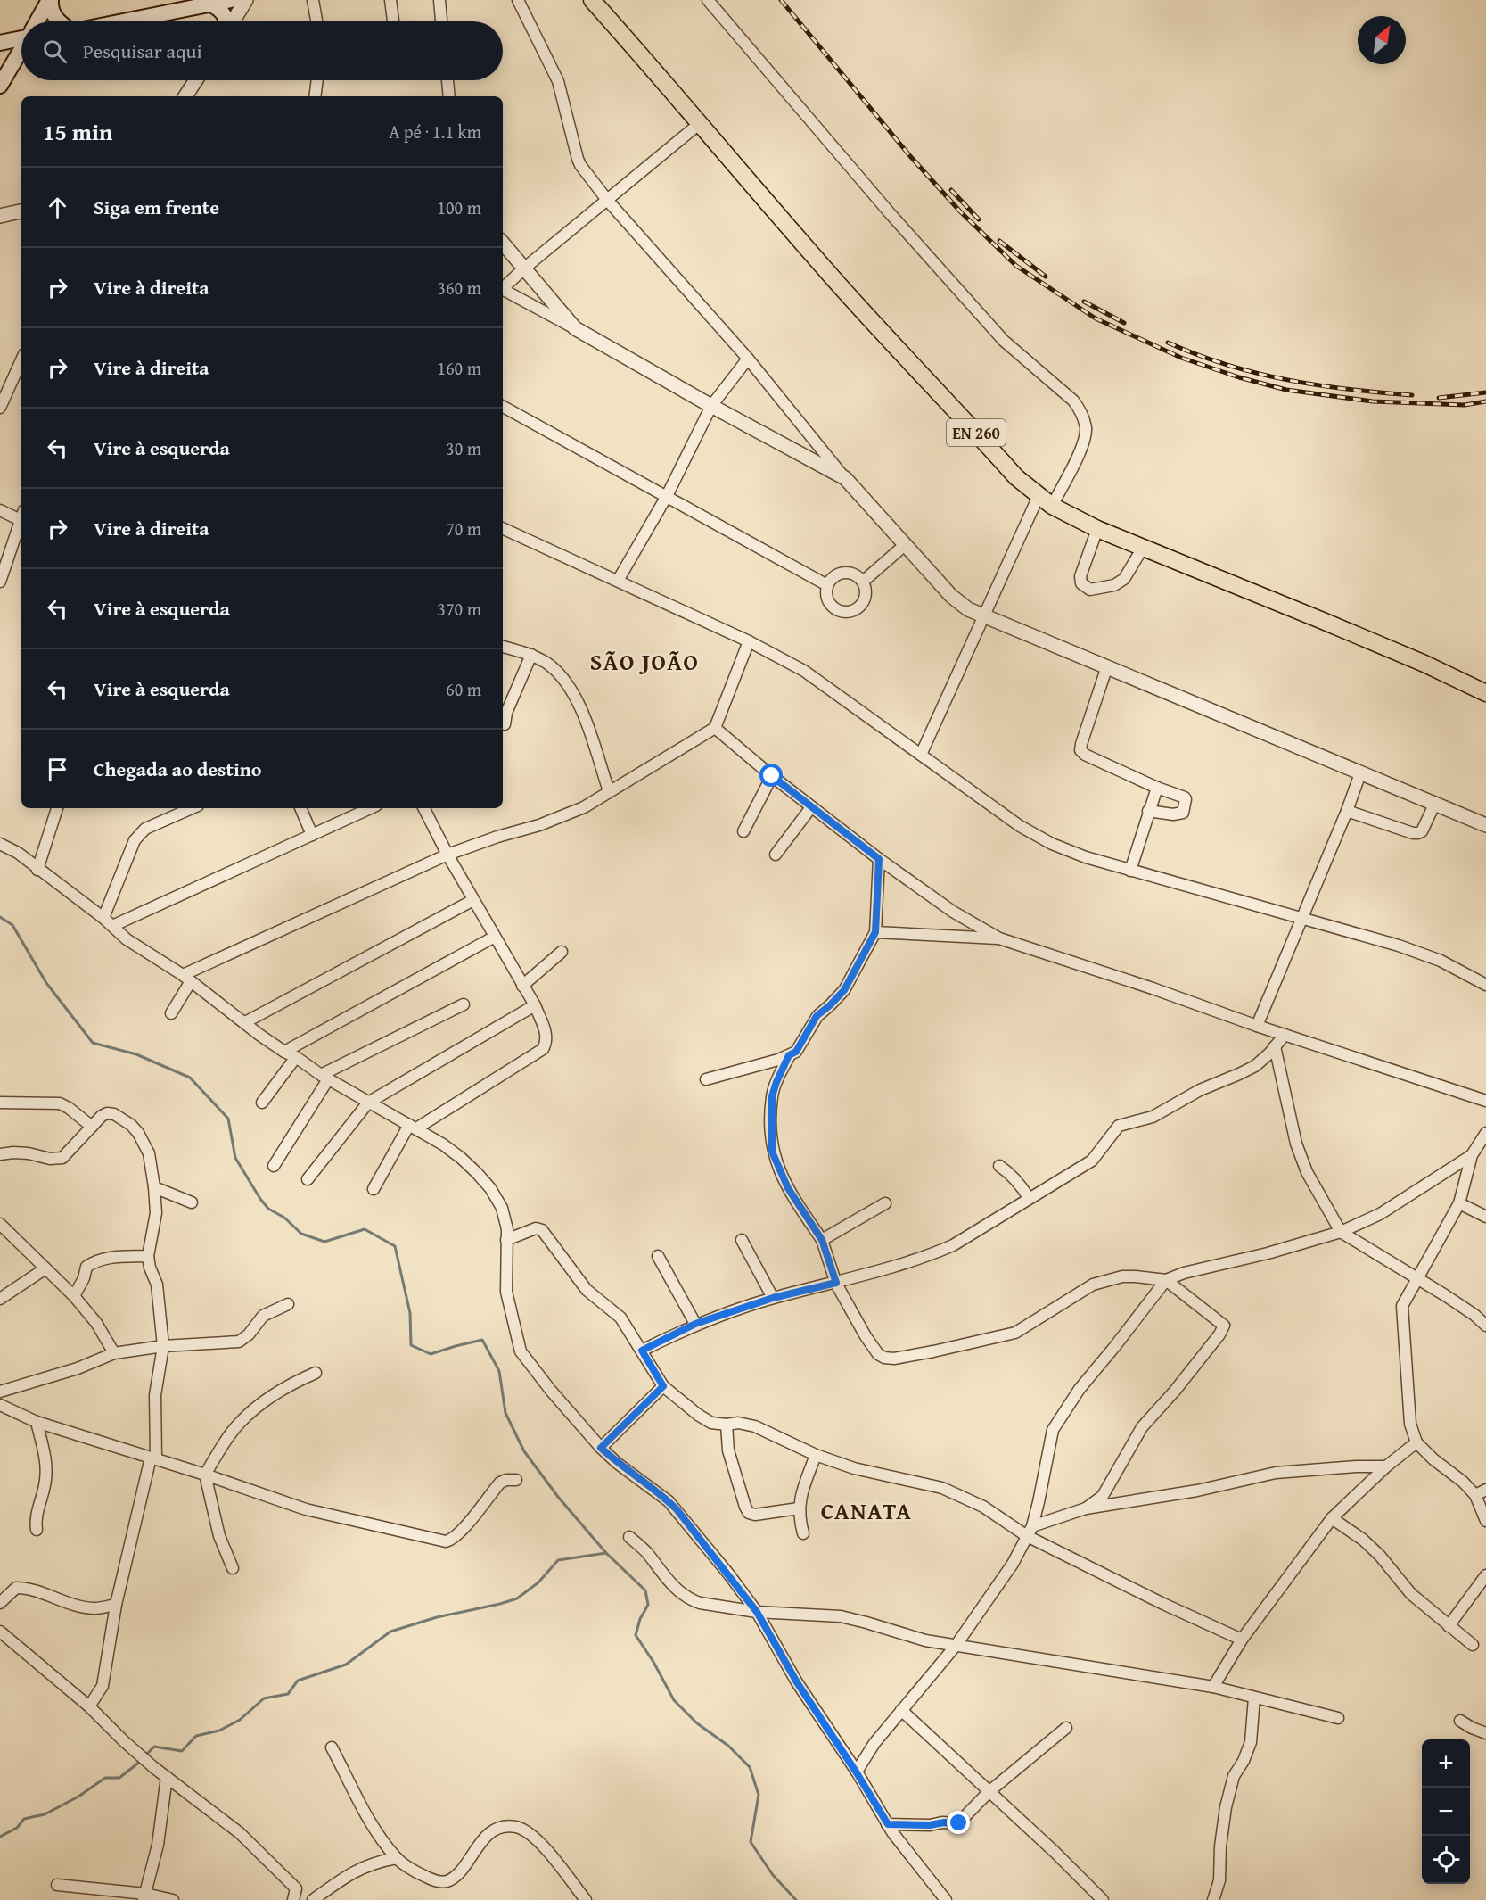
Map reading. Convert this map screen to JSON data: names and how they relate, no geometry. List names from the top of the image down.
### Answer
{
  "streets": {
    "main road": ["EN 260"]
  },
  "districts": ["SÃO JOÃO", "CANATA"],
  "north": "top right",
  "page": {
    "search": "Pesquisar aqui",
    "heading": ["15 min", "A pé · 1.1 km"],
    "list": [
      ["Siga em frente", "100 m"],
      ["Vire à direita", "360 m"],
      ["Vire à direita", "160 m"],
      ["Vire à esquerda", "30 m"],
      ["Vire à direita", "70 m"],
      ["Vire à esquerda", "370 m"],
      ["Vire à esquerda", "60 m"],
      "Chegada ao destino"
    ],
    "map_buttons": ["+", "−"]
  }
}
